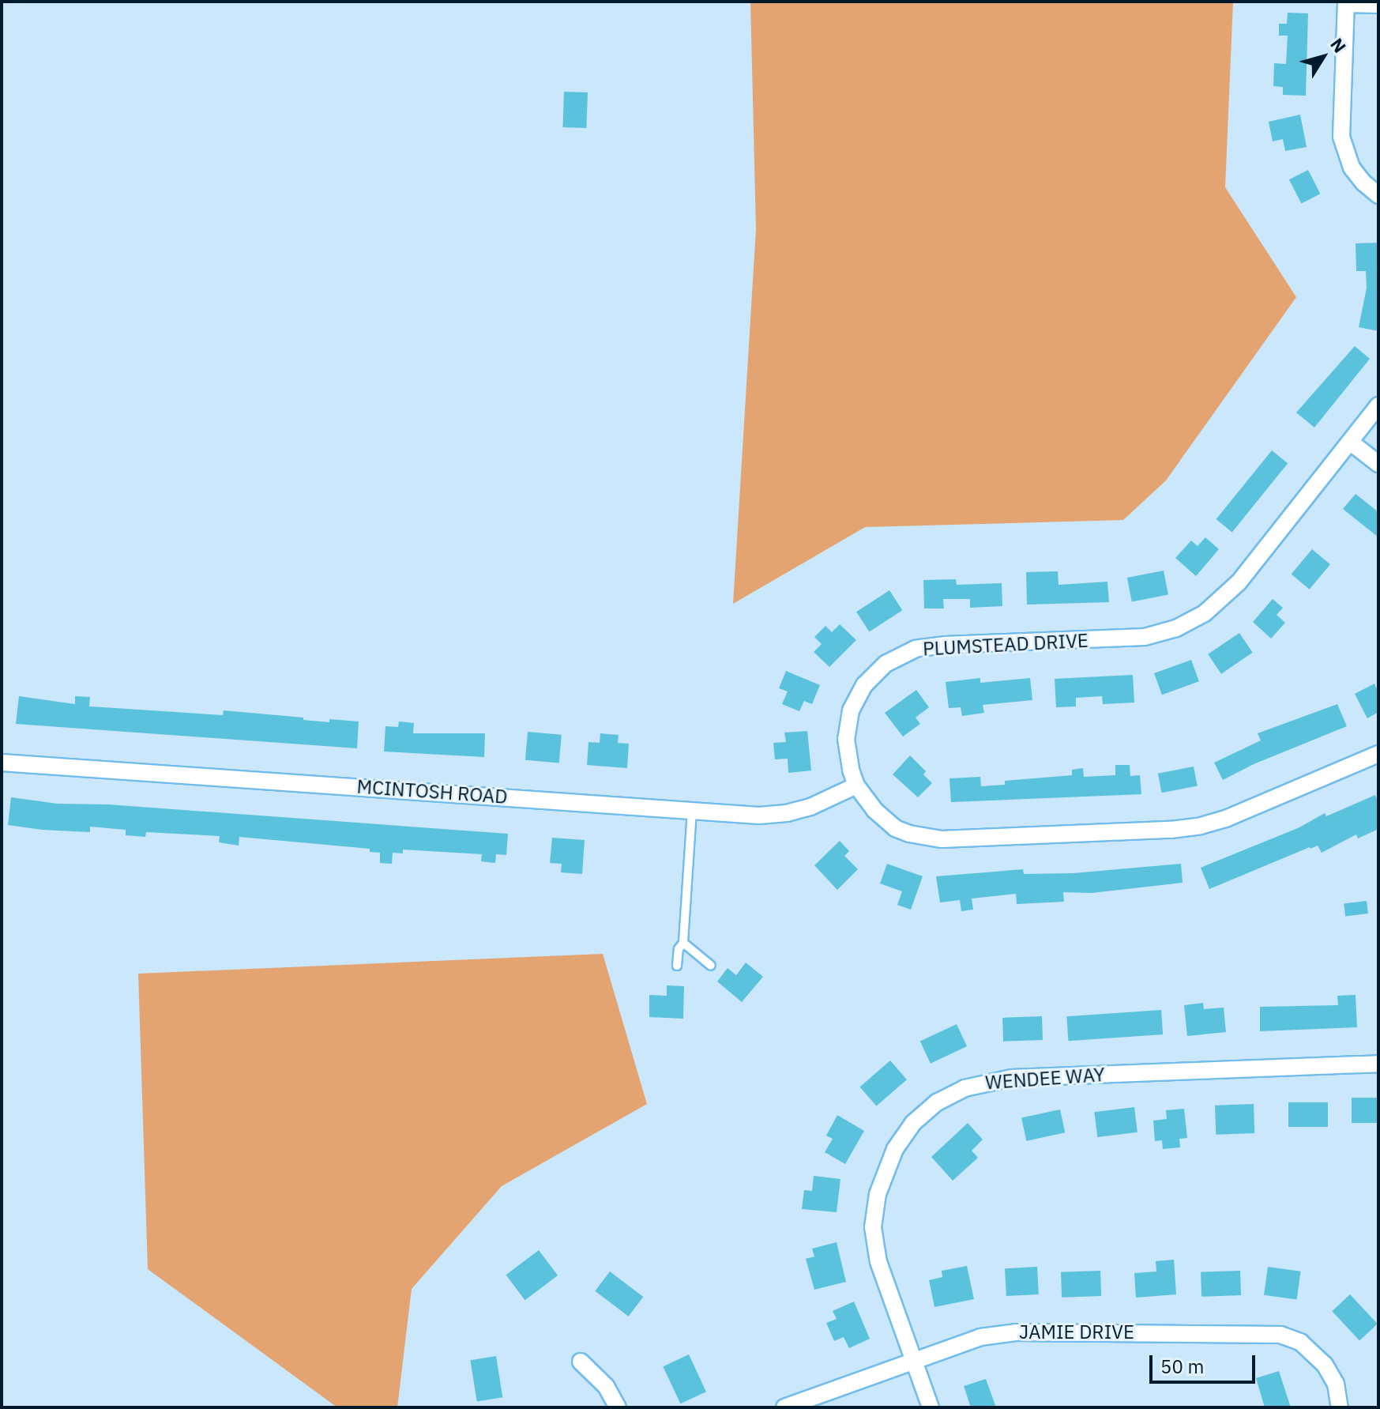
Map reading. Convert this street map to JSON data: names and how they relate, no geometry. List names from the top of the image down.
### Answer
{
  "streets": {
    "street": [
      "PLUMSTEAD DRIVE",
      "MCINTOSH ROAD",
      "WENDEE WAY",
      "JAMIE DRIVE"
    ]
  },
  "crossings": [
    ["PLUMSTEAD DRIVE", "MCINTOSH ROAD"],
    ["WENDEE WAY", "JAMIE DRIVE"]
  ],
  "scale_bar": "50 m",
  "north": "top right"
}
